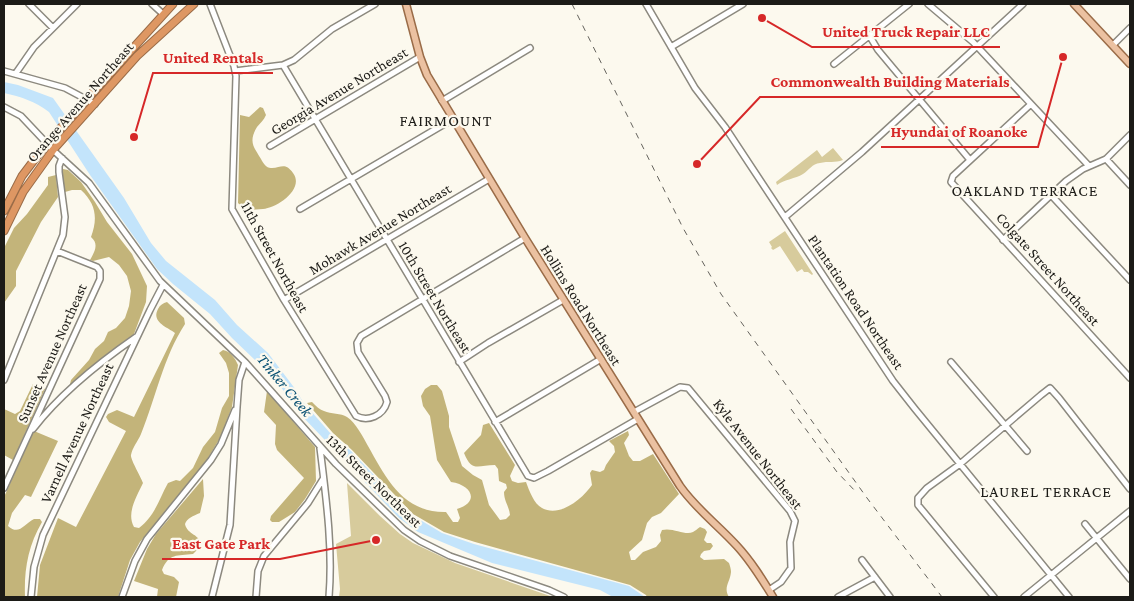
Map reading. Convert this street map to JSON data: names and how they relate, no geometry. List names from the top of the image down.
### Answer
{
  "streets": {
    "highway": ["Orange Avenue Northeast"],
    "main road": ["Hollins Road Northeast"],
    "street": [
      "Georgia Avenue Northeast",
      "Mohawk Avenue Northeast",
      "11th Street Northeast",
      "Colgate Street Northeast",
      "10th Street Northeast",
      "Plantation Road Northeast",
      "Sunset Avenue Northeast",
      "Varnell Avenue Northeast",
      "Kyle Avenue Northeast",
      "13th Street Northeast"
    ]
  },
  "crossings": [
    ["Georgia Avenue Northeast", "10th Street Northeast"],
    ["Georgia Avenue Northeast", "Hollins Road Northeast"],
    ["Orange Avenue Northeast", "13th Street Northeast"],
    ["Mohawk Avenue Northeast", "11th Street Northeast"],
    ["Mohawk Avenue Northeast", "10th Street Northeast"],
    ["Mohawk Avenue Northeast", "Hollins Road Northeast"],
    ["11th Street Northeast", "10th Street Northeast"],
    ["10th Street Northeast", "Hollins Road Northeast"],
    ["Hollins Road Northeast", "Kyle Avenue Northeast"],
    ["Varnell Avenue Northeast", "13th Street Northeast"]
  ],
  "districts": ["FAIRMOUNT", "OAKLAND TERRACE", "LAUREL TERRACE"],
  "water": ["Tinker Creek"],
  "places": [
    "United Truck Repair LLC",
    "Hyundai of Roanoke",
    "United Rentals",
    "Commonwealth Building Materials",
    "East Gate Park"
  ]
}
